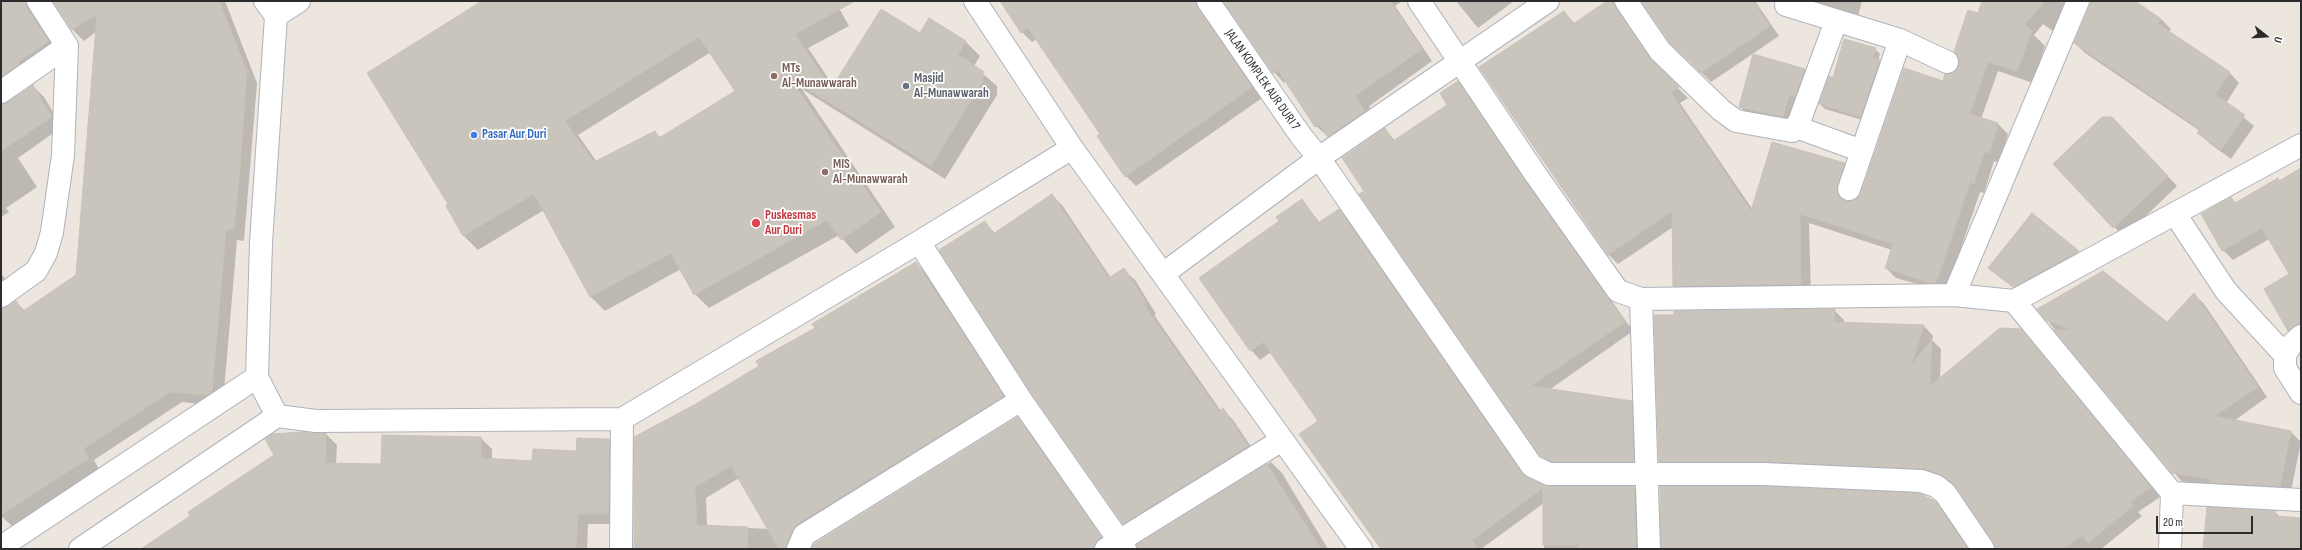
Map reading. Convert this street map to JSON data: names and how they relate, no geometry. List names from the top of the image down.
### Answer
{
  "streets": {
    "street": ["JALAN KOMPLEK AUR DURI 7"]
  },
  "places": [
    "MTs Al-Munawwarah",
    "Masjid Al-Munawwarah",
    "Pasar Aur Duri",
    "MIS Al-Munawwarah",
    "Puskesmas Aur Duri"
  ],
  "scale_bar": "20 m",
  "north": "right"
}
